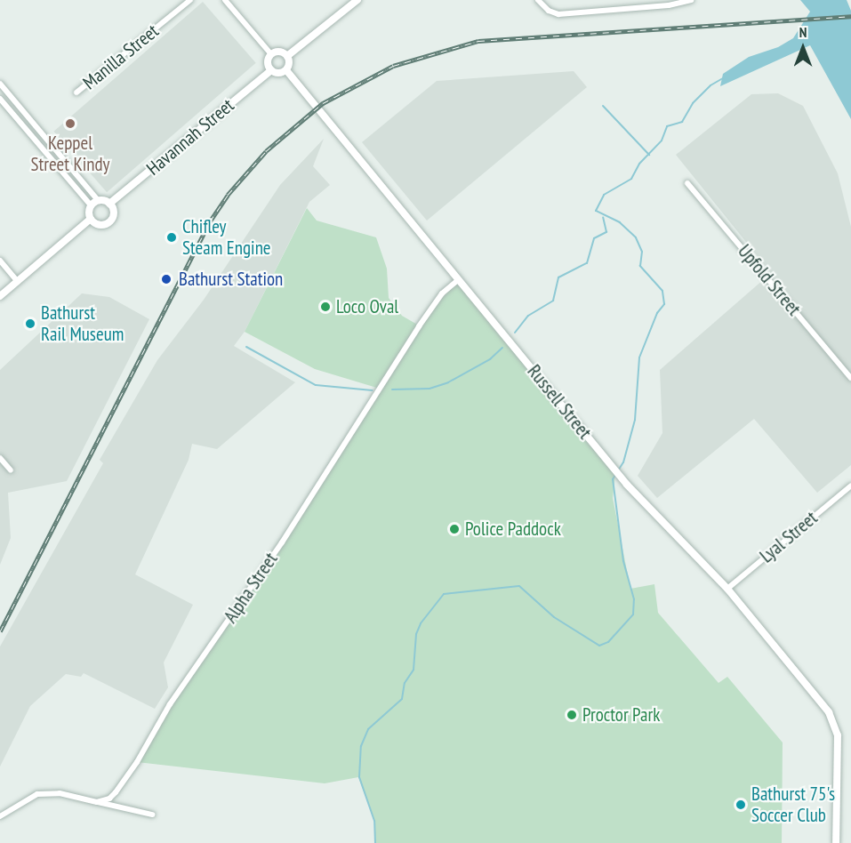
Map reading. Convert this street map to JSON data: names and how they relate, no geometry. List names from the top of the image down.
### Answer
{
  "streets": {
    "street": [
      "Manilla Street",
      "Havannah Street",
      "Upfold Street",
      "Russell Street",
      "Lyal Street",
      "Alpha Street"
    ]
  },
  "crossings": [
    ["Havannah Street", "Russell Street"],
    ["Russell Street", "Lyal Street"],
    ["Russell Street", "Alpha Street"]
  ],
  "places": [
    "Keppel Street Kindy",
    "Chifley Steam Engine",
    "Bathurst Station",
    "Loco Oval",
    "Bathurst Rail Museum",
    "Police Paddock",
    "Proctor Park",
    "Bathurst 75's Soccer Club"
  ],
  "north": "top"
}
